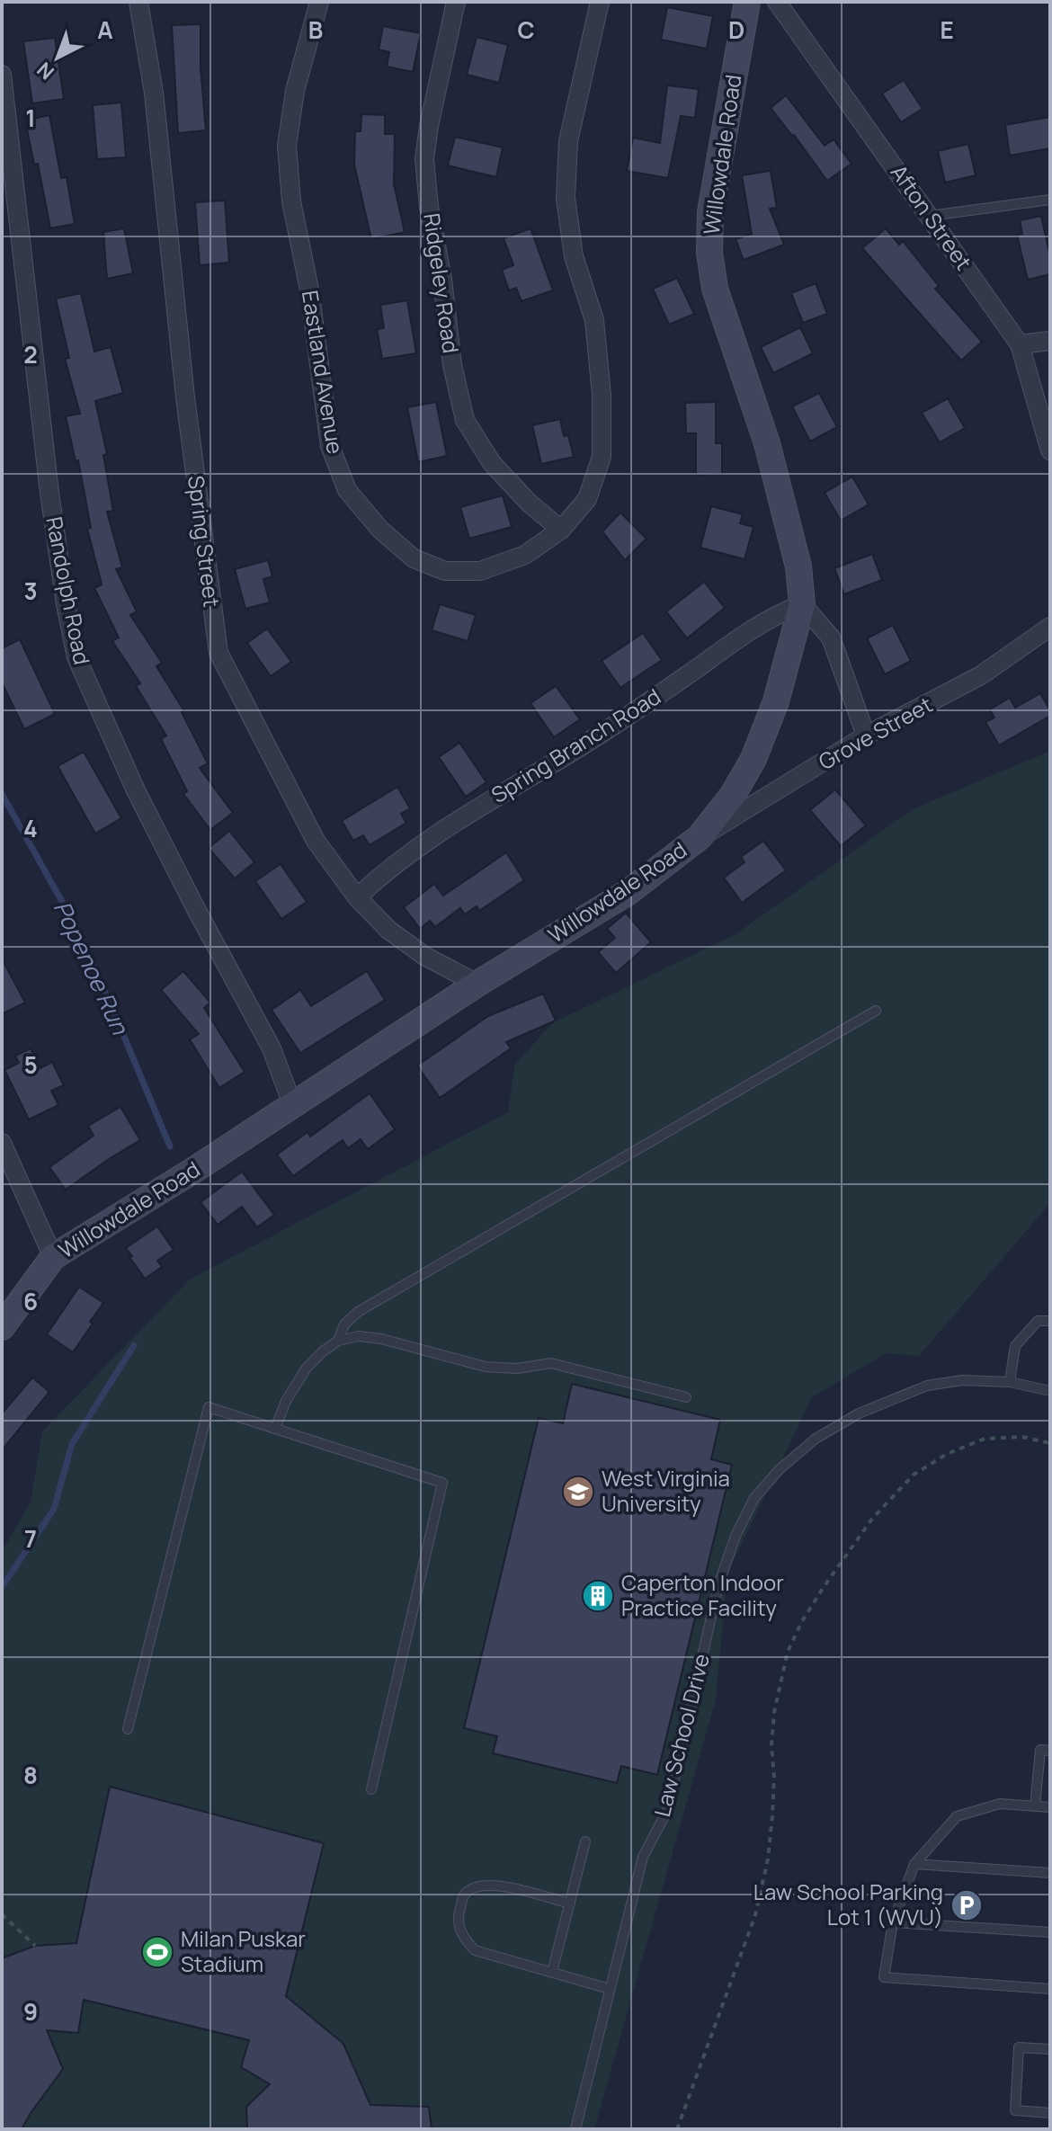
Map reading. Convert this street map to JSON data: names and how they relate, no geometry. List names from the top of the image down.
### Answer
{
  "streets": {
    "street": [
      "Willowdale Road",
      "Afton Street",
      "Ridgeley Road",
      "Eastland Avenue",
      "Spring Street",
      "Randolph Road",
      "Grove Street",
      "Spring Branch Road"
    ],
    "lane": ["Law School Drive"]
  },
  "crossings": [
    ["Willowdale Road", "Spring Street"],
    ["Willowdale Road", "Randolph Road"],
    ["Willowdale Road", "Grove Street"],
    ["Willowdale Road", "Spring Branch Road"],
    ["Ridgeley Road", "Eastland Avenue"],
    ["Spring Street", "Spring Branch Road"]
  ],
  "water": ["Popenoe Run"],
  "places": {
    "school or university": ["West Virginia University"],
    "building": ["Caperton Indoor Practice Facility"],
    "parking": ["Law School Parking Lot 1 (WVU)"],
    "sports": ["Milan Puskar Stadium"]
  },
  "north": "bottom left",
  "grid": {
    "columns": [
      "A",
      "B",
      "C",
      "D",
      "E"
    ],
    "rows": [
      "1",
      "2",
      "3",
      "4",
      "5",
      "6",
      "7",
      "8",
      "9"
    ]
  }
}
